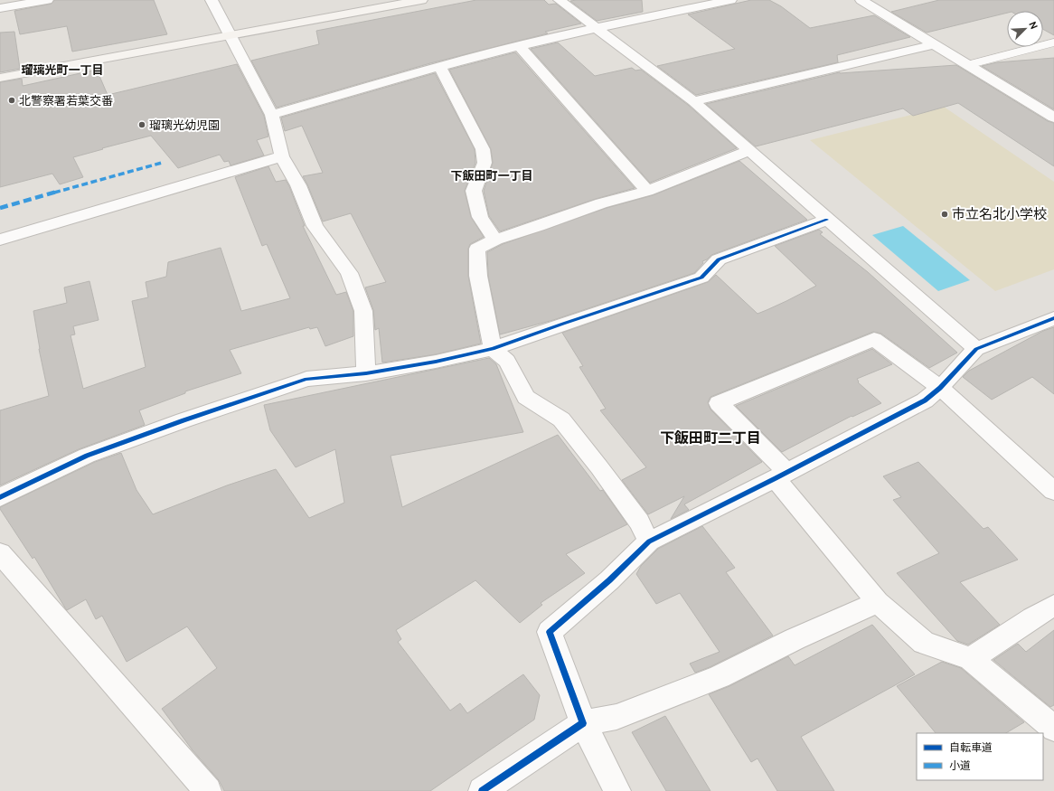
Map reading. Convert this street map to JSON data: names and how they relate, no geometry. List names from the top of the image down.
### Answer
{
  "districts": ["瑠璃光町一丁目", "下飯田町一丁目", "下飯田町二丁目"],
  "places": ["北警察署若葉交番", "瑠璃光幼児園", "市立名北小学校"],
  "legend": ["自転車道", "小道"],
  "north": "top right"
}
